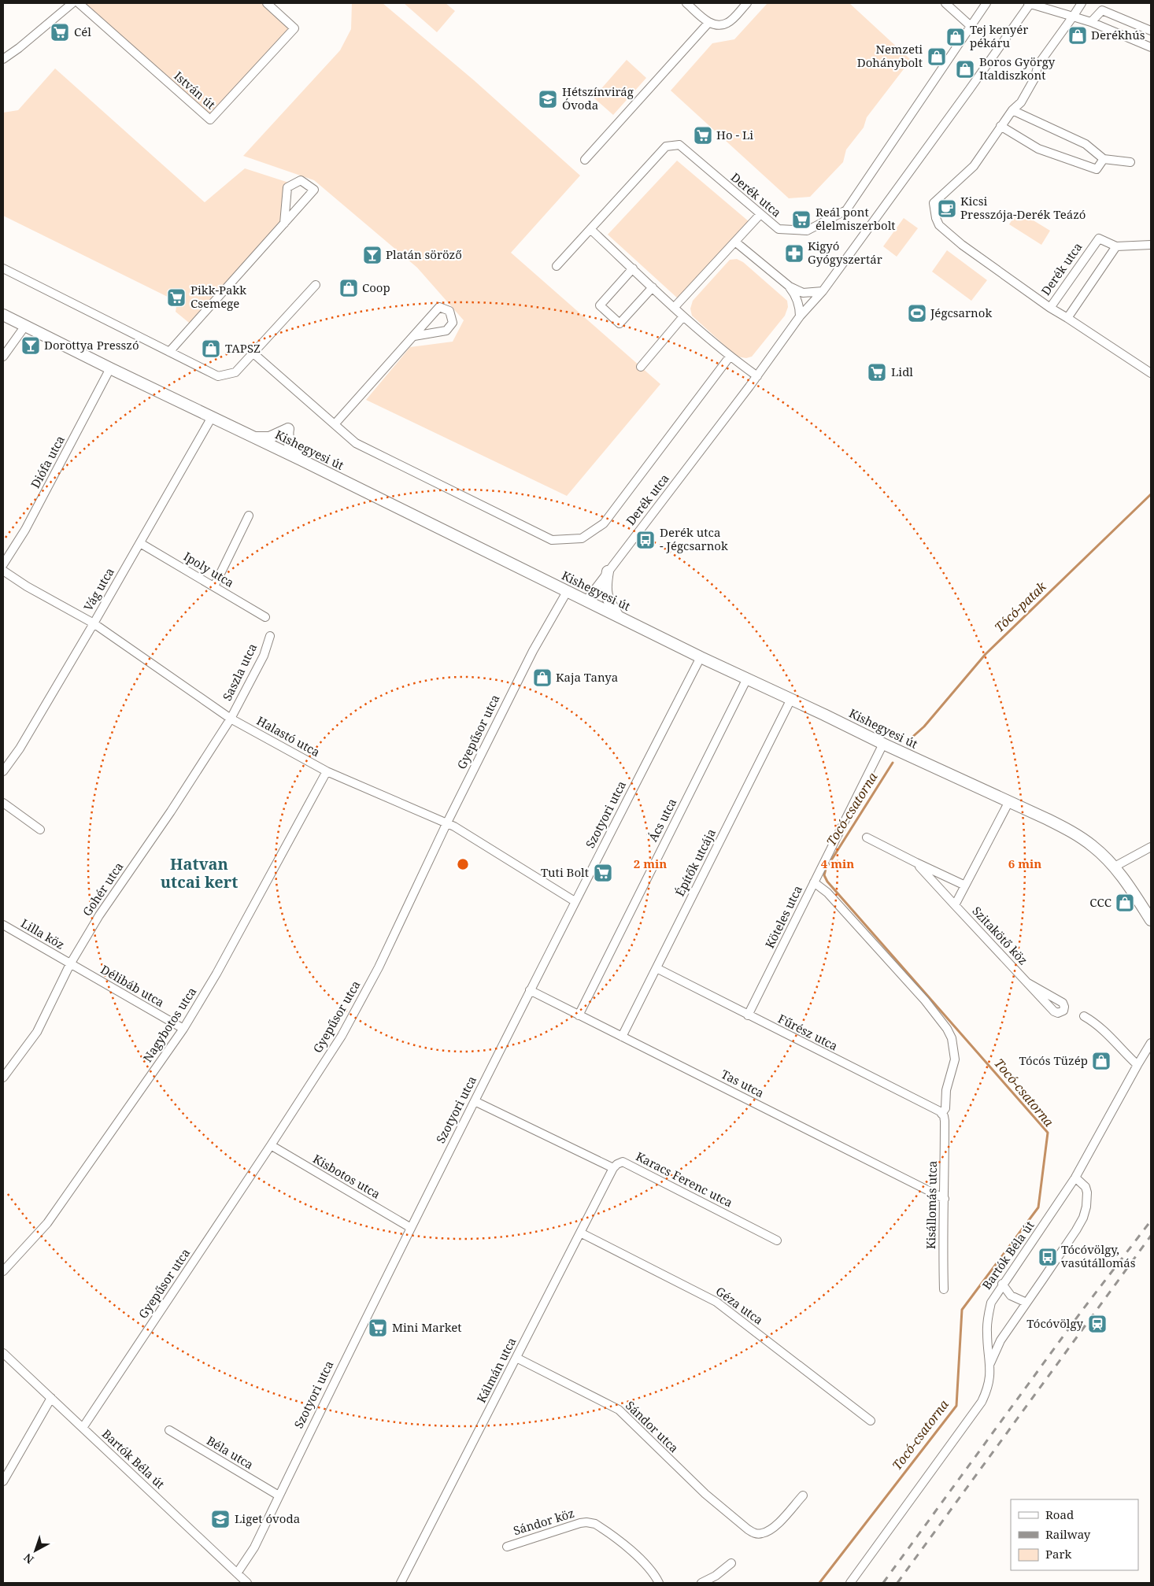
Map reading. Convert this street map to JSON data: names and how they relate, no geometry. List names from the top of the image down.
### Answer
{
  "streets": {
    "street": [
      "István út",
      "Derék utca",
      "Kishegyesi út",
      "Diófa utca",
      "Ipoly utca",
      "Vág utca",
      "Saszla utca",
      "Gyepűsor utca",
      "Halastó utca",
      "Szotyori utca",
      "Ács utca",
      "Építők utcája",
      "Gohér utca",
      "Köteles utca",
      "Lilla köz",
      "Szitakötő köz",
      "Délibáb utca",
      "Nagybotos utca",
      "Fűrész utca",
      "Tas utca",
      "Kisbotos utca",
      "Karacs Ferenc utca",
      "Kisállomás utca",
      "Bartók Béla út",
      "Géza utca",
      "Kálmán utca",
      "Sándor utca",
      "Béla utca",
      "Sándor köz"
    ]
  },
  "crossings": [
    ["Derék utca", "Kishegyesi út"],
    ["Kishegyesi út", "Diófa utca"],
    ["Kishegyesi út", "Vág utca"],
    ["Kishegyesi út", "Gyepűsor utca"],
    ["Kishegyesi út", "Szotyori utca"],
    ["Kishegyesi út", "Ács utca"],
    ["Kishegyesi út", "Építők utcája"],
    ["Kishegyesi út", "Köteles utca"],
    ["Kishegyesi út", "Szitakötő köz"],
    ["Ipoly utca", "Vág utca"],
    ["Vág utca", "Halastó utca"],
    ["Saszla utca", "Halastó utca"],
    ["Saszla utca", "Gohér utca"],
    ["Gyepűsor utca", "Halastó utca"],
    ["Gyepűsor utca", "Kisbotos utca"],
    ["Gyepűsor utca", "Bartók Béla út"],
    ["Halastó utca", "Szotyori utca"],
    ["Halastó utca", "Gohér utca"],
    ["Halastó utca", "Nagybotos utca"],
    ["Szotyori utca", "Tas utca"],
    ["Szotyori utca", "Kisbotos utca"],
    ["Szotyori utca", "Bartók Béla út"],
    ["Szotyori utca", "Béla utca"],
    ["Ács utca", "Tas utca"],
    ["Építők utcája", "Fűrész utca"],
    ["Építők utcája", "Tas utca"],
    ["Gohér utca", "Lilla köz"],
    ["Gohér utca", "Délibáb utca"],
    ["Köteles utca", "Fűrész utca"],
    ["Köteles utca", "Kisállomás utca"],
    ["Lilla köz", "Délibáb utca"],
    ["Délibáb utca", "Nagybotos utca"],
    ["Fűrész utca", "Kisállomás utca"],
    ["Tas utca", "Kisállomás utca"],
    ["Karacs Ferenc utca", "Kálmán utca"],
    ["Géza utca", "Kálmán utca"],
    ["Kálmán utca", "Sándor utca"]
  ],
  "districts": ["Hatvan utcai kert"],
  "water": ["Tócó-patak", "Tocó-csatorna"],
  "places": {
    "supermarket": [
      "Cél",
      "Ho - Li",
      "Reál pont élelmiszerbolt",
      "Pikk-Pakk Csemege",
      "Lidl",
      "Tuti Bolt",
      "Mini Market"
    ],
    "shop": [
      "Derékhús",
      "Tej kenyér pékáru",
      "Nemzeti Dohánybolt",
      "Boros György Italdiszkont",
      "Coop",
      "TAPSZ",
      "Kaja Tanya",
      "CCC",
      "Tócós Tüzép"
    ],
    "school or university": ["Hétszínvirág Óvoda", "Liget óvoda"],
    "cafe": ["Kicsi Presszója-Derék Teázó"],
    "pharmacy": ["Kigyó Gyógyszertár"],
    "bar": ["Platán söröző", "Dorottya Presszó"],
    "sports": ["Jégcsarnok"],
    "bus stop": ["Derék utca - Jégcsarnok", "Tócóvölgy, vasútállomás"],
    "station": ["Tócóvölgy"]
  },
  "legend": ["Road", "Railway", "Park"],
  "north": "bottom left",
  "rings": ["2 min", "4 min", "6 min"]
}
